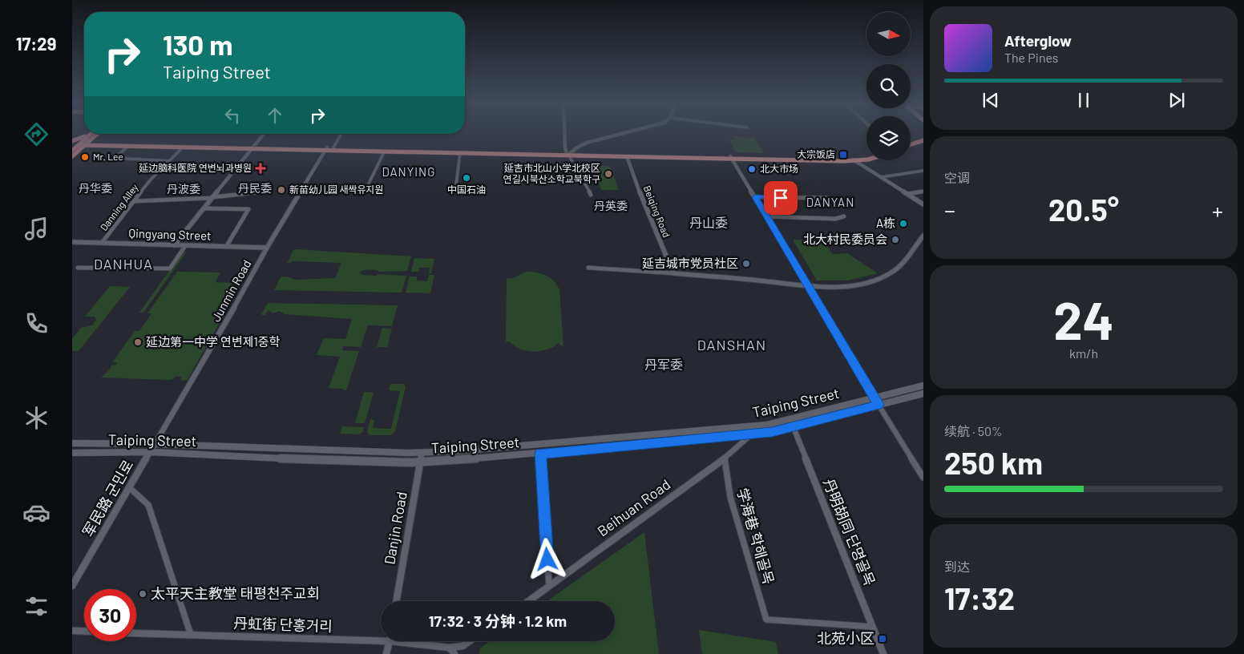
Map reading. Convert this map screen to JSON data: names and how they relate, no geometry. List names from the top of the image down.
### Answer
{
  "streets": {
    "main road": ["Taiping Street"],
    "street": [
      "Danning Alley",
      "Beiqing Road",
      "Qingyang Street",
      "Junmin Road",
      "军民路 군민로",
      "Beihuan Road",
      "Danjin Road",
      "丹明胡同 단명골목",
      "学海巷 학해골목",
      "丹虹街 단홍거리"
    ]
  },
  "crossings": [
    ["Danning Alley", "Qingyang Street"],
    ["Qingyang Street", "Junmin Road"],
    ["Junmin Road", "Taiping Street"],
    ["Junmin Road", "军民路 군민로"],
    ["Taiping Street", "军民路 군민로"],
    ["Taiping Street", "Beihuan Road"],
    ["Taiping Street", "Danjin Road"],
    ["Taiping Street", "丹明胡同 단명골목"],
    ["Beihuan Road", "学海巷 학해골목"],
    ["丹明胡同 단명골목", "学海巷 학해골목"]
  ],
  "districts": [
    "DANYING",
    "丹华委",
    "丹民委",
    "丹波委",
    "DANYAN",
    "丹英委",
    "丹山委",
    "DANHUA",
    "DANSHAN",
    "丹军委"
  ],
  "places": {
    "transit": ["大宗饭店", "北苑小区"],
    "other": [
      "Mr. Lee",
      "北大市场",
      "延吉市北山小学北校区 연길시북산소학교북학구",
      "中国石油",
      "新苗幼儿园 새싹유지원",
      "A栋",
      "北大村民委员会",
      "延吉城市党员社区",
      "延边第一中学 연변제1중학",
      "太平天主教堂 태평천주교회"
    ],
    "health": ["延边脑科医院 연변뇌과병원"]
  },
  "north": "right",
  "page": {
    "tabs": "17:29",
    "turn": ["130 m", "Taiping Street"],
    "song": ["Afterglow", "The Pines"],
    "tile": [
      "空调",
      ["24", "km/h"],
      ["续航 · 50%", "250 km"],
      ["到达", "17:32"]
    ],
    "heat": ["−", "20.5°", "+"],
    "limit": "30",
    "trip": "17:32 · 3 分钟 · 1.2 km"
  }
}
